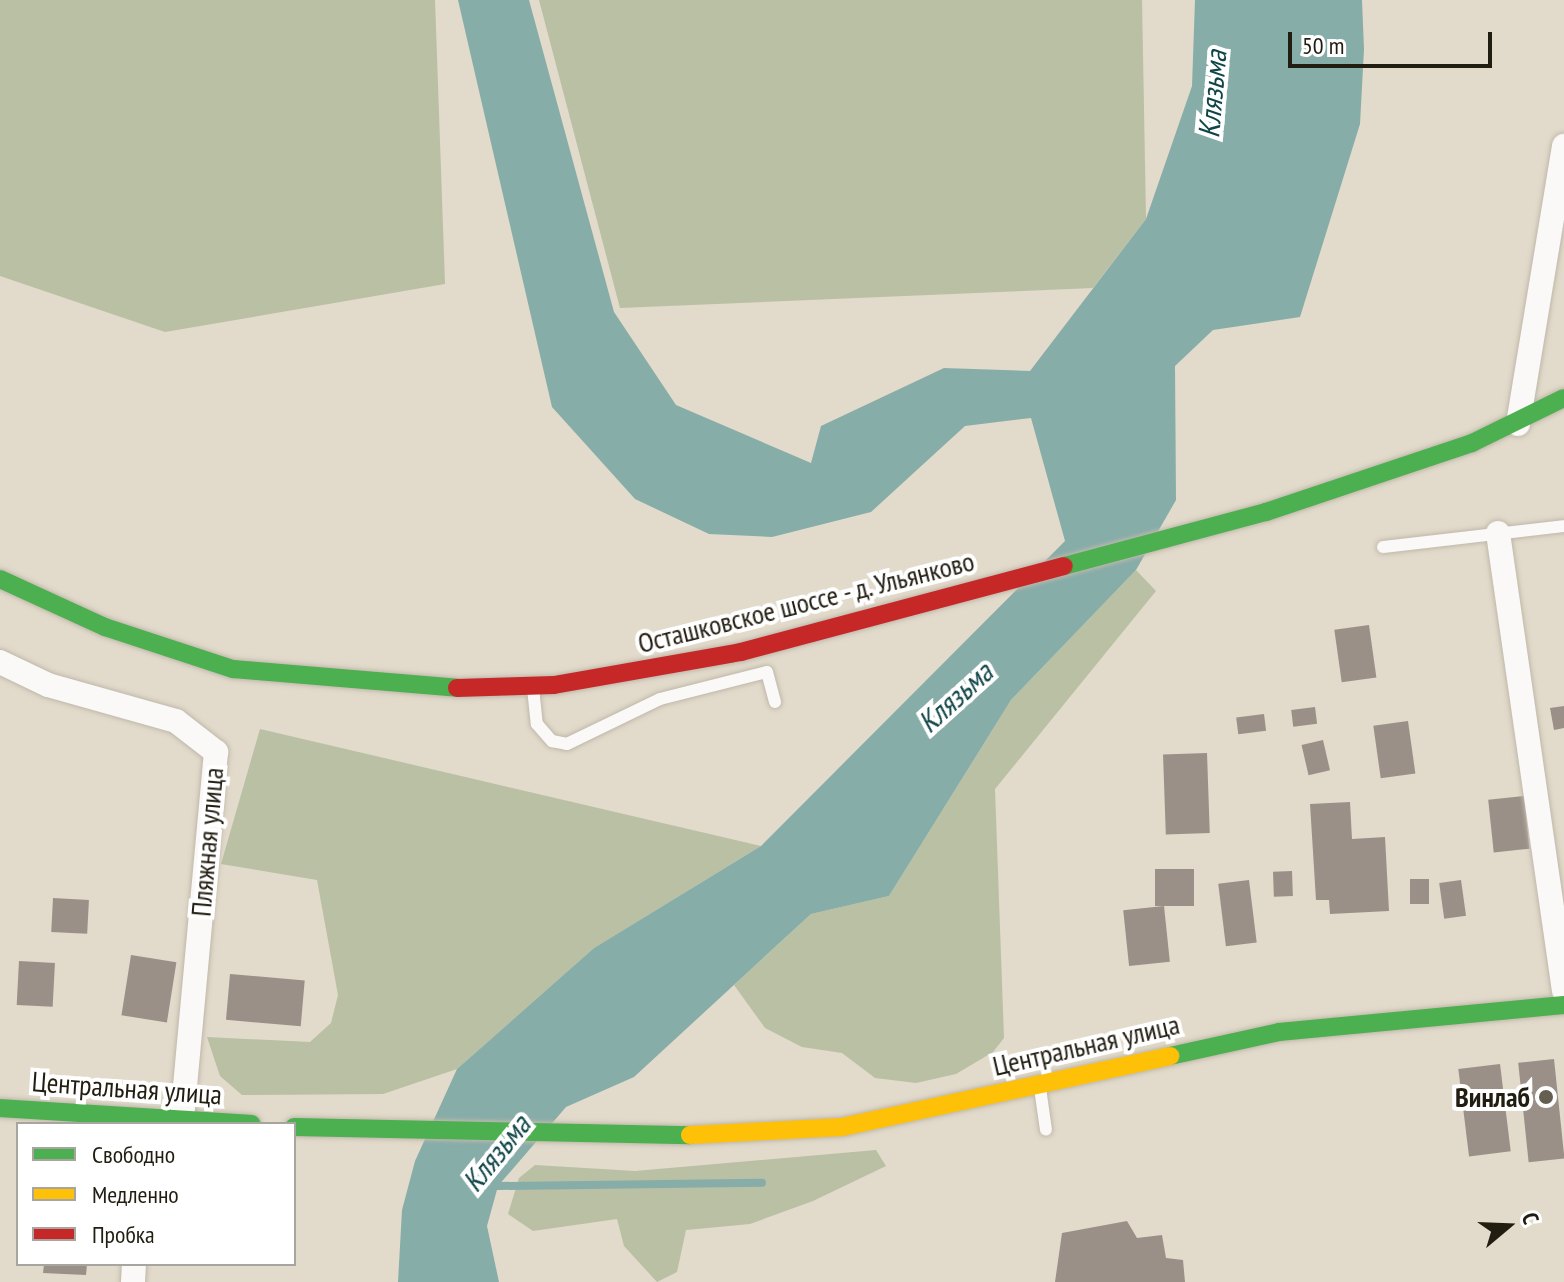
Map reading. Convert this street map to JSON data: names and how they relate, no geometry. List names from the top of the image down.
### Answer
{
  "streets": {
    "street": ["Осташковское шоссе - д. Ульянково", "Пляжная улица", "Центральная улица"]
  },
  "crossings": [
    ["Пляжная улица", "Центральная улица"]
  ],
  "water": ["Клязьма"],
  "places": ["Винлаб"],
  "legend": ["Свободно", "Медленно", "Пробка"],
  "scale_bar": "50 m",
  "north": "right"
}
